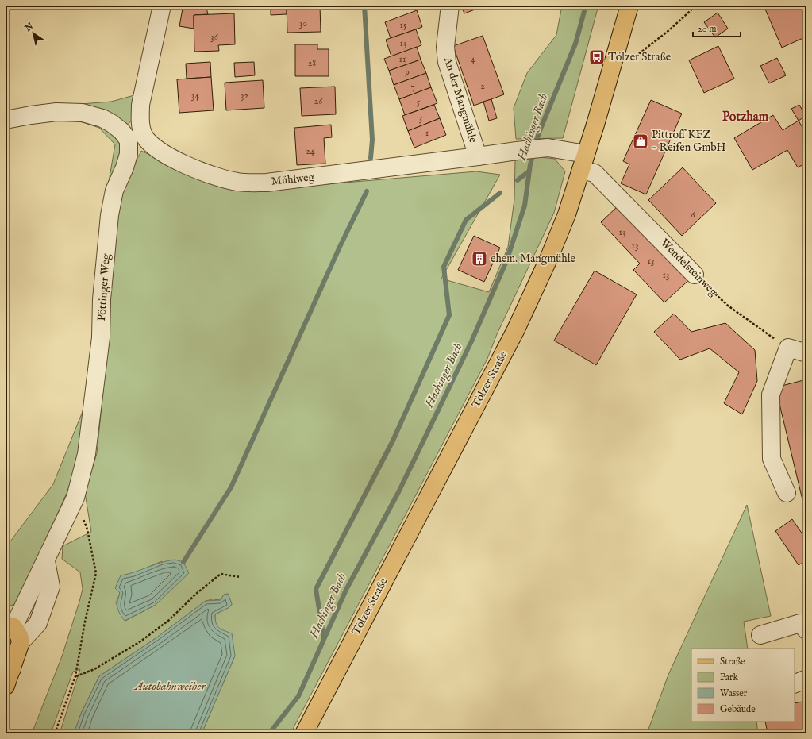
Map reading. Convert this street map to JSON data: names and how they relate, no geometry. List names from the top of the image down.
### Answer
{
  "streets": {
    "main road": ["Tölzer Straße"],
    "street": [
      "An der Mangmühle",
      "Mühlweg",
      "Wendelsteinweg",
      "Pöttinger Weg"
    ]
  },
  "crossings": [
    ["An der Mangmühle", "Mühlweg"],
    ["Mühlweg", "Pöttinger Weg"],
    ["Mühlweg", "Tölzer Straße"],
    ["Wendelsteinweg", "Tölzer Straße"]
  ],
  "districts": ["Potzham"],
  "water": ["Hachinger Bach", "Autobahnweiher"],
  "places": {
    "bus stop": ["Tölzer Straße"],
    "shop": ["Pittroff KFZ - Reifen GmbH"],
    "building": ["ehem. Mangmühle"]
  },
  "house_numbers": [
    "30",
    "15",
    "36",
    "13",
    "11",
    "4",
    "28",
    "9",
    "2",
    "7",
    "34",
    "32",
    "26",
    "5",
    "3",
    "1",
    "24",
    "6",
    "13",
    "13",
    "13",
    "13"
  ],
  "legend": [
    "Straße",
    "Park",
    "Wasser",
    "Gebäude"
  ],
  "scale_bar": "20 m",
  "north": "top left"
}
